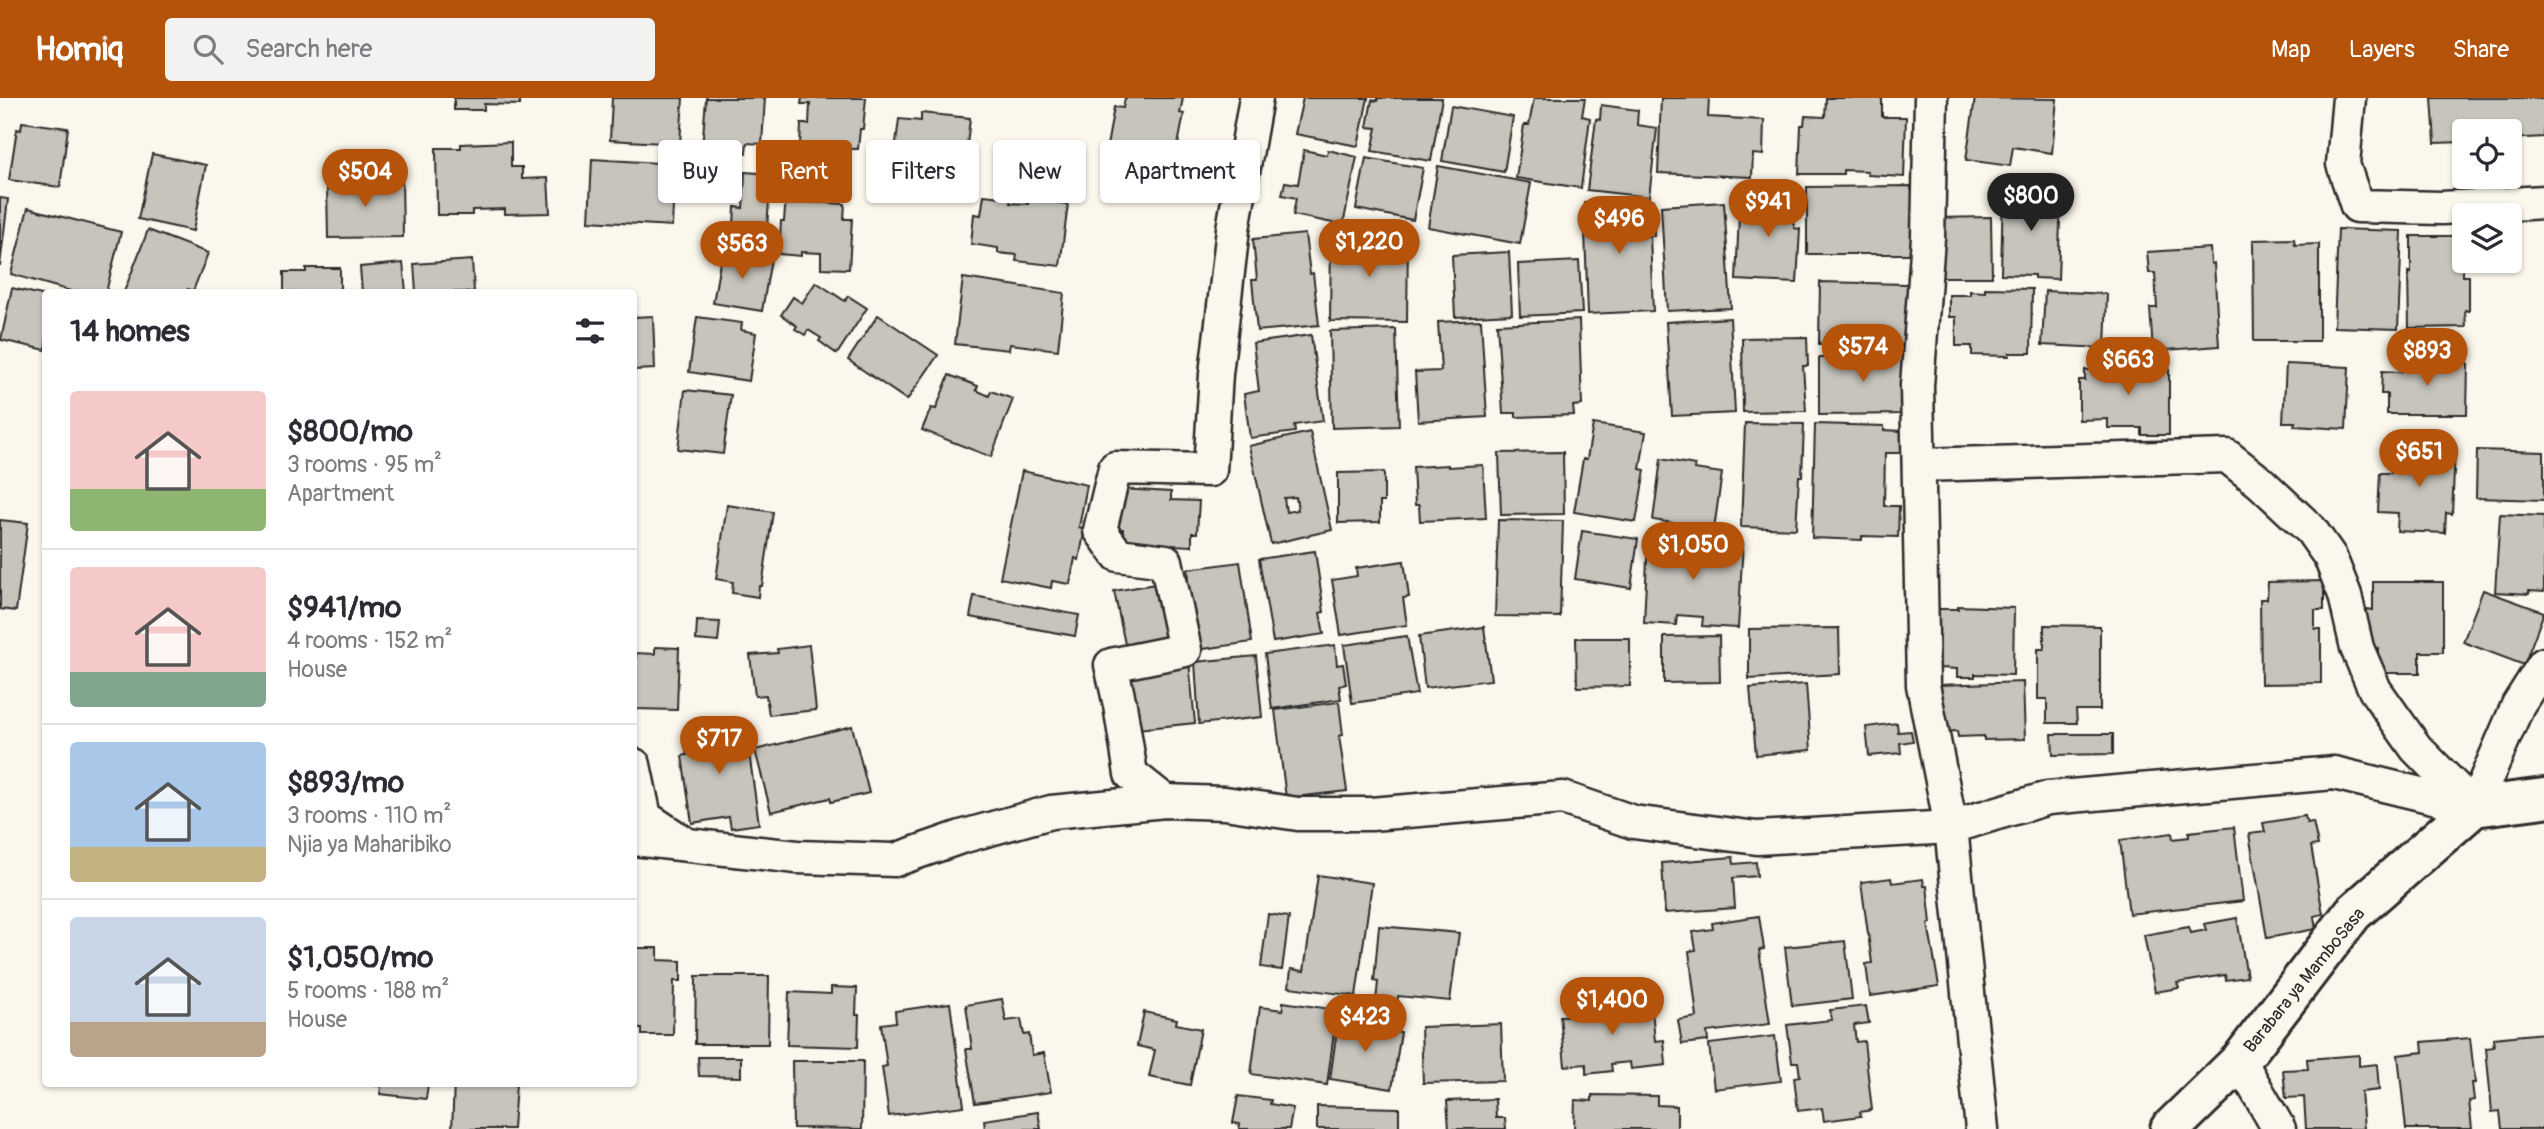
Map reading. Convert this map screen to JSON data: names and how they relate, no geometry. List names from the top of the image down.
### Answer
{
  "streets": {
    "street": ["Barabara ya MamboSasa"]
  },
  "page": {
    "header": "Homiq",
    "search": "Search here",
    "nav": ["Map", "Layers", "Share"],
    "chip": [
      "Buy",
      "Rent",
      "Filters",
      "New",
      "Apartment"
    ],
    "price": [
      "$504",
      "$800",
      "$941",
      "$496",
      "$1,220",
      "$563",
      "$574",
      "$893",
      "$663",
      "$651",
      "$1,050",
      "$717",
      "$1,400",
      "$423"
    ],
    "heading": "14 homes",
    "list": [
      {
        "name": "$800/mo",
        "note": "3 rooms · 95 m² · Apartment"
      },
      {
        "name": "$941/mo",
        "note": "4 rooms · 152 m² · House"
      },
      {
        "name": "$893/mo",
        "note": "3 rooms · 110 m² · Njia ya Maharibiko"
      },
      {
        "name": "$1,050/mo",
        "note": "5 rooms · 188 m² · House"
      }
    ]
  }
}
